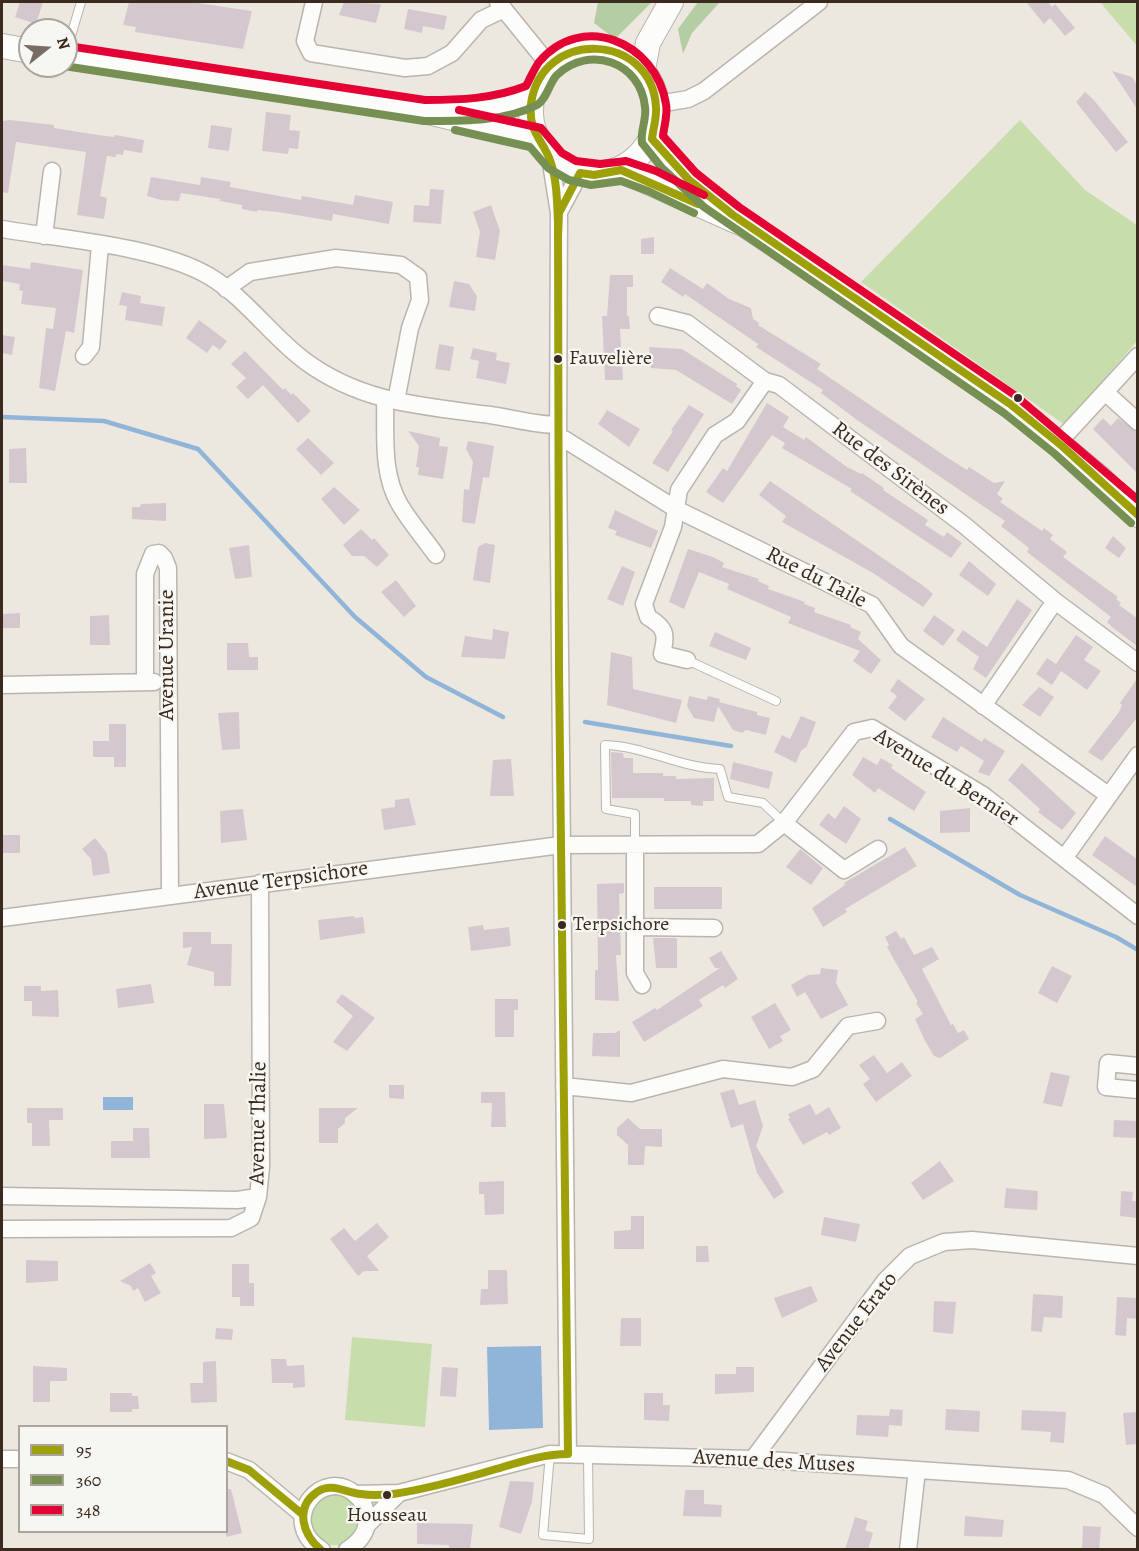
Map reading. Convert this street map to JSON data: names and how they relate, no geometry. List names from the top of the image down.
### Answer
{
  "streets": {
    "street": [
      "Rue des Sirènes",
      "Rue du Taile",
      "Avenue Uranie",
      "Avenue du Bernier",
      "Avenue Terpsichore",
      "Avenue Thalie",
      "Avenue Erato",
      "Avenue des Muses"
    ]
  },
  "crossings": [
    ["Avenue Uranie", "Avenue Terpsichore"],
    ["Avenue du Bernier", "Avenue Terpsichore"],
    ["Avenue Terpsichore", "Avenue Thalie"],
    ["Avenue Erato", "Avenue des Muses"]
  ],
  "places": ["Fauvelière", "Terpsichore", "Housseau"],
  "lines": ["transit line 348", "transit line 95", "transit line 360"],
  "legend": ["95", "360", "348"],
  "north": "right"
}
